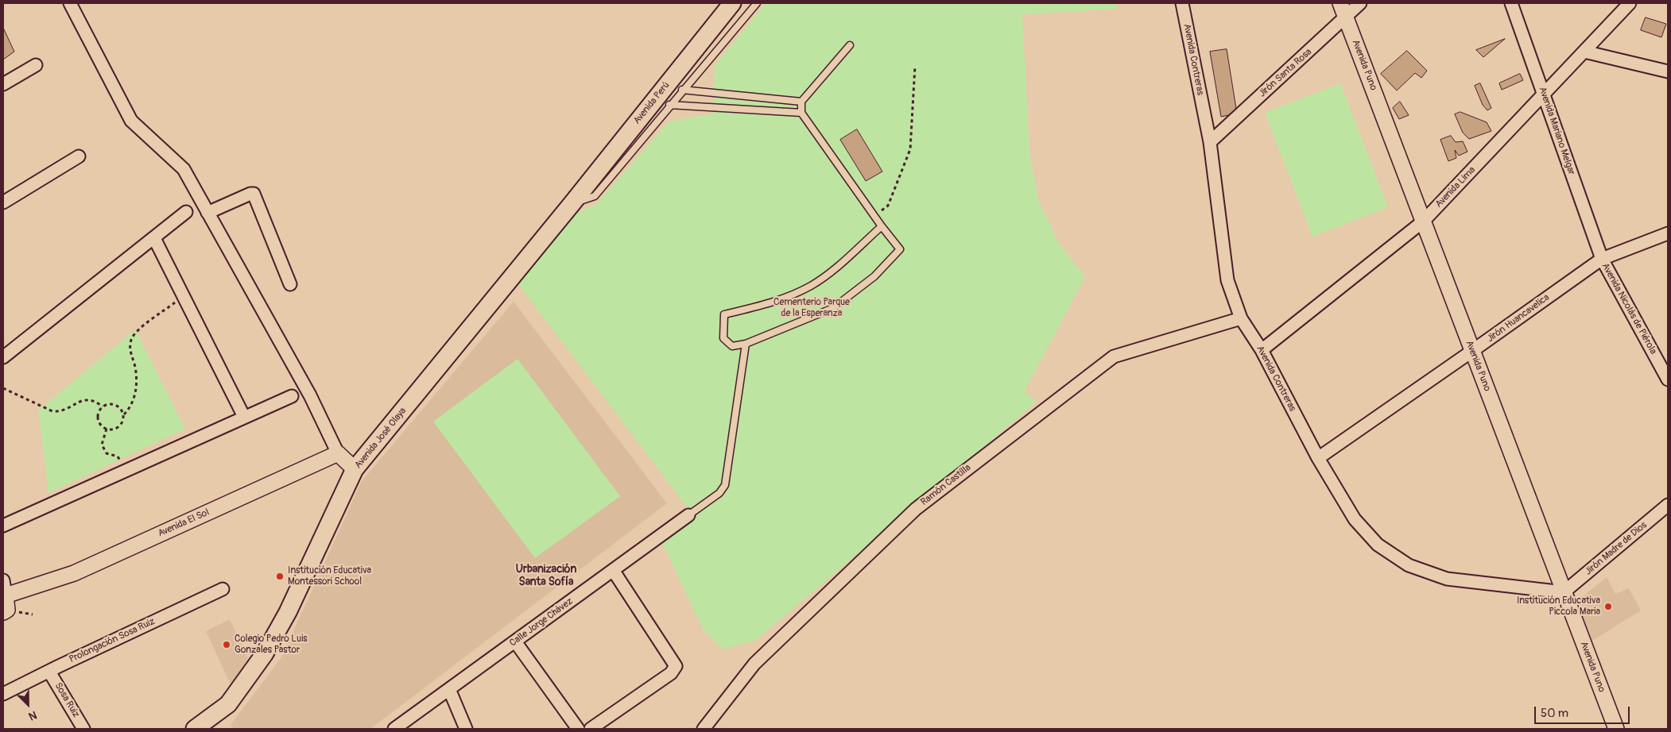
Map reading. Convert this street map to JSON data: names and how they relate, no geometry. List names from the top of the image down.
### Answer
{
  "streets": {
    "main road": ["Avenida Perú", "Avenida José Olaya"],
    "street": [
      "Avenida Contreras",
      "Avenida Puno",
      "Jirón Santa Rosa",
      "Avenida Mariano Melgar",
      "Avenida Lima",
      "Avenida Nicolás de Piérola",
      "Jirón Huancavelica",
      "Ramón Castilla",
      "Avenida El Sol",
      "Jirón Madre de Dios",
      "Calle Jorge Chávez",
      "Prolongación Sosa Ruiz",
      "Sosa Ruiz"
    ]
  },
  "crossings": [
    ["Avenida Contreras", "Avenida Puno"],
    ["Avenida Contreras", "Jirón Santa Rosa"],
    ["Avenida Contreras", "Avenida Lima"],
    ["Avenida Contreras", "Jirón Huancavelica"],
    ["Avenida Contreras", "Ramón Castilla"],
    ["Avenida Contreras", "Jirón Madre de Dios"],
    ["Avenida Puno", "Jirón Santa Rosa"],
    ["Avenida Puno", "Avenida Lima"],
    ["Avenida Puno", "Jirón Huancavelica"],
    ["Avenida Puno", "Jirón Madre de Dios"],
    ["Avenida Perú", "Avenida José Olaya"],
    ["Avenida Mariano Melgar", "Avenida Lima"],
    ["Avenida Mariano Melgar", "Avenida Nicolás de Piérola"],
    ["Avenida Mariano Melgar", "Jirón Huancavelica"],
    ["Avenida Nicolás de Piérola", "Jirón Huancavelica"],
    ["Prolongación Sosa Ruiz", "Sosa Ruiz"]
  ],
  "districts": ["Urbanización Santa Sofía"],
  "parks": ["Cementerio Parque de la Esperanza"],
  "places": ["Institución Educativa Montessori School", "Institución Educativa Piccola Maria", "Colegio Pedro Luis Gonzales Pastor"],
  "scale_bar": "50 m",
  "north": "bottom right"
}
